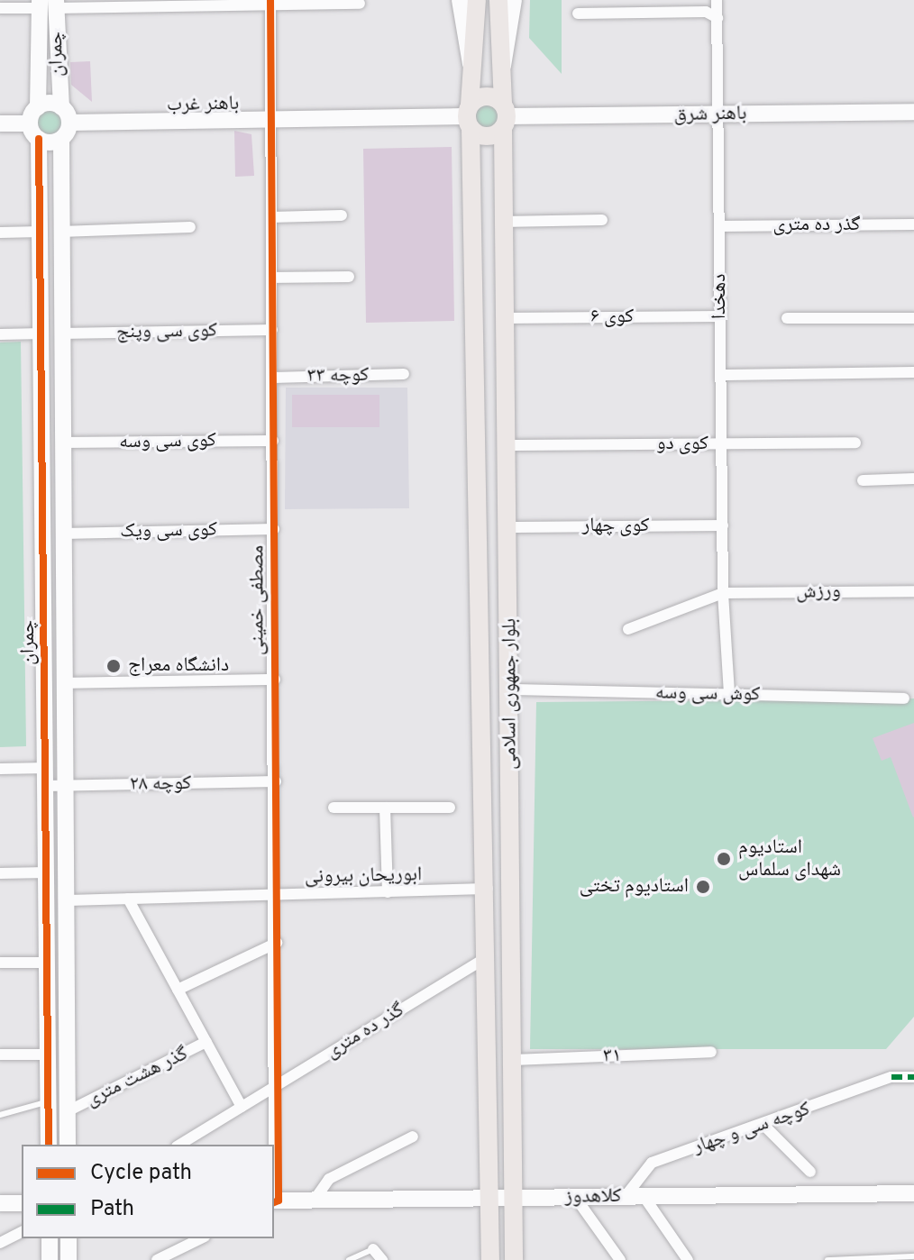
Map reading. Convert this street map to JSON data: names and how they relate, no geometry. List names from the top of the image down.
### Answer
{
  "streets": {
    "main road": ["بلوار جمهوری اسلامی"],
    "street": [
      "چمران",
      "باهنر غرب",
      "باهنر شرق",
      "گذر ده متری",
      "دهخدا",
      "کوی ۶",
      "کوی سی وپنج",
      "کوچه ۳۳",
      "کوی سی وسه",
      "کوی دو",
      "کوی چهار",
      "کوی سی ویک",
      "ورزش",
      "مصطفی خمینی",
      "کوش سی وسه",
      "کوچه ۲۸",
      "ابوریحان بیرونی",
      "۳۱",
      "گذر هشت متری",
      "کوچه سی و چهار",
      "کلاهدوز"
    ]
  },
  "crossings": [
    ["چمران", "باهنر غرب"],
    ["چمران", "کوی سی وپنج"],
    ["چمران", "کوی سی وسه"],
    ["چمران", "کوی سی ویک"],
    ["چمران", "کوچه ۲۸"],
    ["چمران", "ابوریحان بیرونی"],
    ["چمران", "گذر هشت متری"],
    ["باهنر غرب", "مصطفی خمینی"],
    ["باهنر غرب", "بلوار جمهوری اسلامی"],
    ["باهنر شرق", "دهخدا"],
    ["باهنر شرق", "بلوار جمهوری اسلامی"],
    ["گذر ده متری", "دهخدا"],
    ["گذر ده متری", "مصطفی خمینی"],
    ["گذر ده متری", "بلوار جمهوری اسلامی"],
    ["دهخدا", "کوی ۶"],
    ["دهخدا", "کوی دو"],
    ["دهخدا", "کوی چهار"],
    ["دهخدا", "ورزش"],
    ["کوی ۶", "بلوار جمهوری اسلامی"],
    ["کوی سی وپنج", "مصطفی خمینی"],
    ["کوچه ۳۳", "مصطفی خمینی"],
    ["کوی سی وسه", "مصطفی خمینی"],
    ["کوی دو", "بلوار جمهوری اسلامی"],
    ["کوی چهار", "بلوار جمهوری اسلامی"],
    ["کوی سی ویک", "مصطفی خمینی"],
    ["مصطفی خمینی", "کوچه ۲۸"],
    ["مصطفی خمینی", "ابوریحان بیرونی"],
    ["مصطفی خمینی", "کلاهدوز"],
    ["بلوار جمهوری اسلامی", "کوش سی وسه"],
    ["بلوار جمهوری اسلامی", "ابوریحان بیرونی"],
    ["بلوار جمهوری اسلامی", "۳۱"],
    ["بلوار جمهوری اسلامی", "کلاهدوز"],
    ["کوچه سی و چهار", "کلاهدوز"]
  ],
  "places": ["دانشگاه معراج", "استادیوم شهدای سلماس", "استادیوم تختی"],
  "legend": ["Cycle path", "Path"]
}
